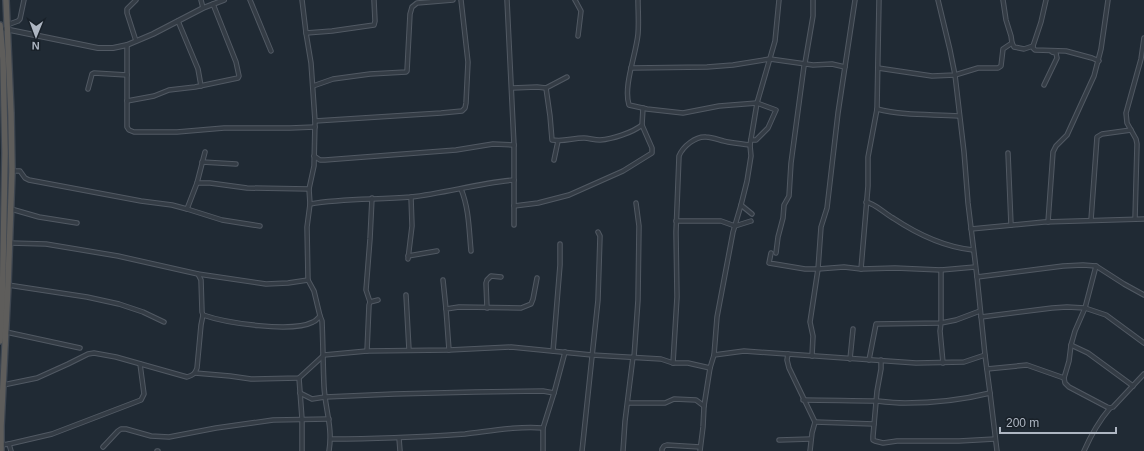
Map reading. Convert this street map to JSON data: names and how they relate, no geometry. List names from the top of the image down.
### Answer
{
  "scale_bar": "200 m",
  "north": "bottom"
}
